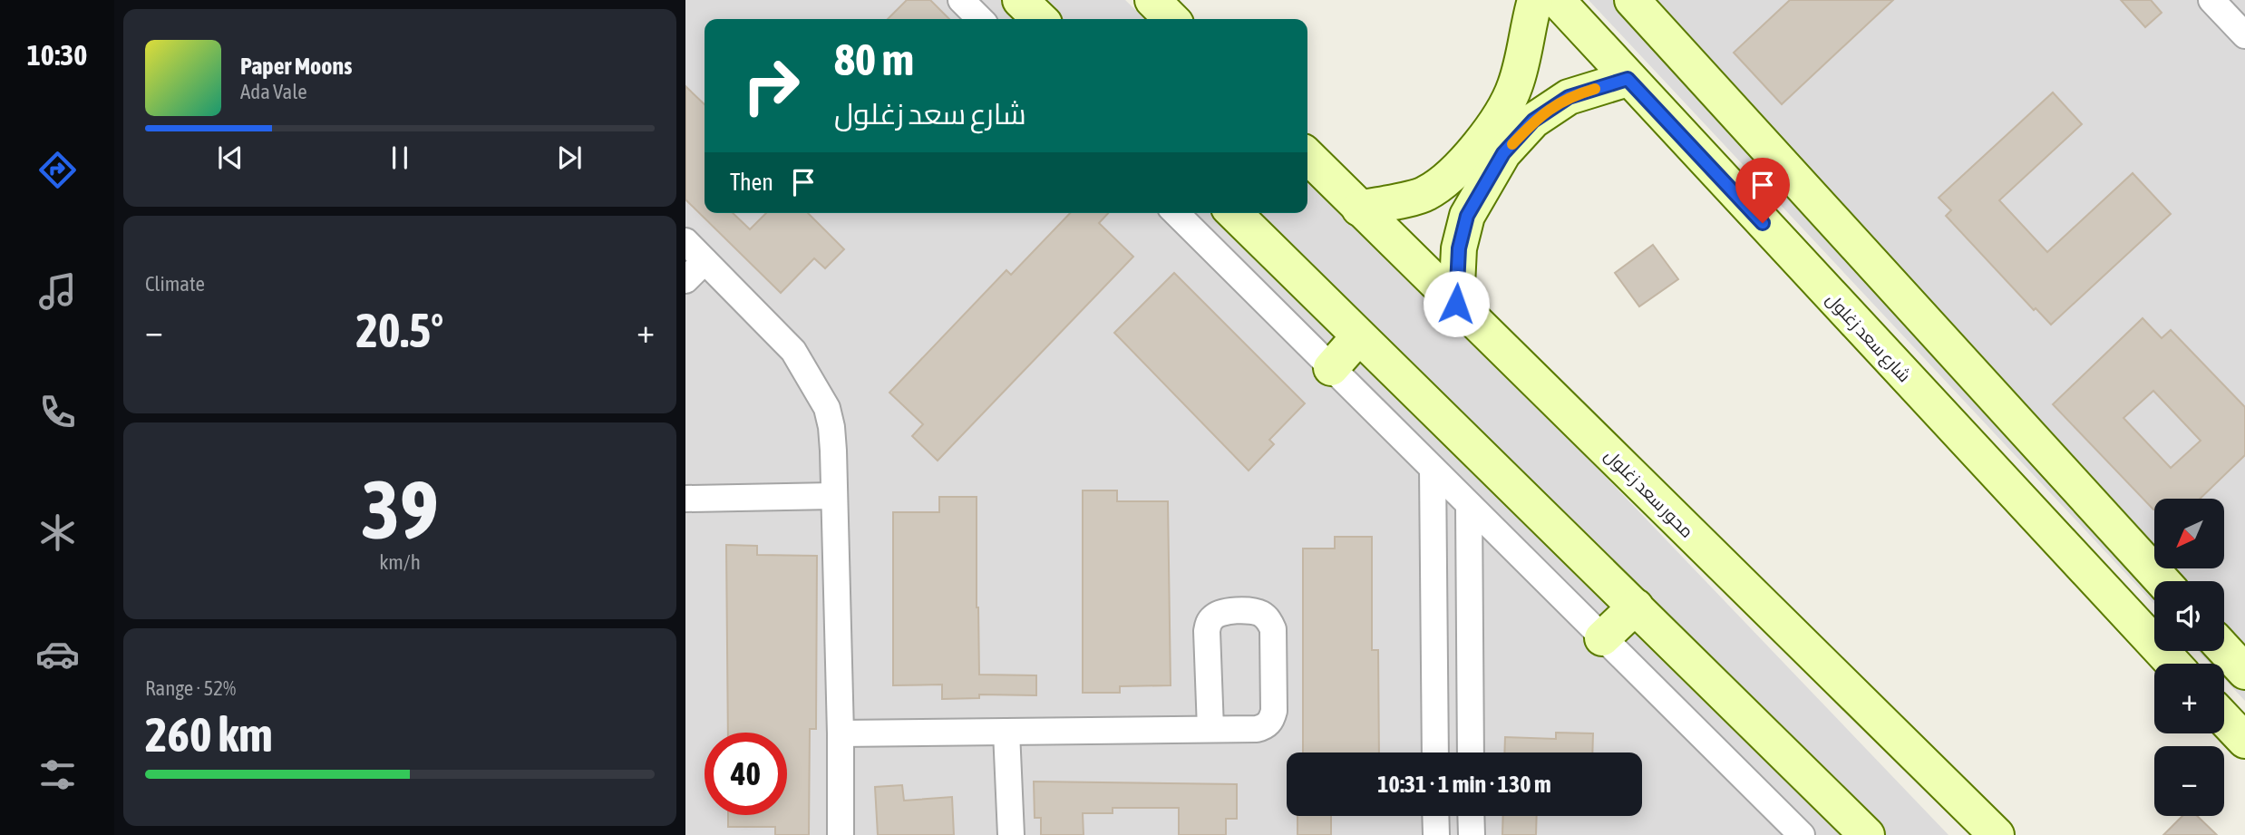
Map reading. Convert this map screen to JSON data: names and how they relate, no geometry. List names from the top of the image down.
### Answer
{
  "streets": {
    "street": ["شارع سعد زغلول", "محور سعد زغلول"]
  },
  "north": "bottom left",
  "page": {
    "tabs": "10:30",
    "turn": ["80 m", "شارع سعد زغلول"],
    "song": ["Paper Moons", "Ada Vale"],
    "then": "Then",
    "tile": [
      "Climate",
      ["39", "km/h"],
      ["Range · 52%", "260 km"]
    ],
    "heat": ["−", "20.5°", "+"],
    "map_buttons": ["+", "−"],
    "limit": "40",
    "trip": "10:31 · 1 min · 130 m"
  }
}
